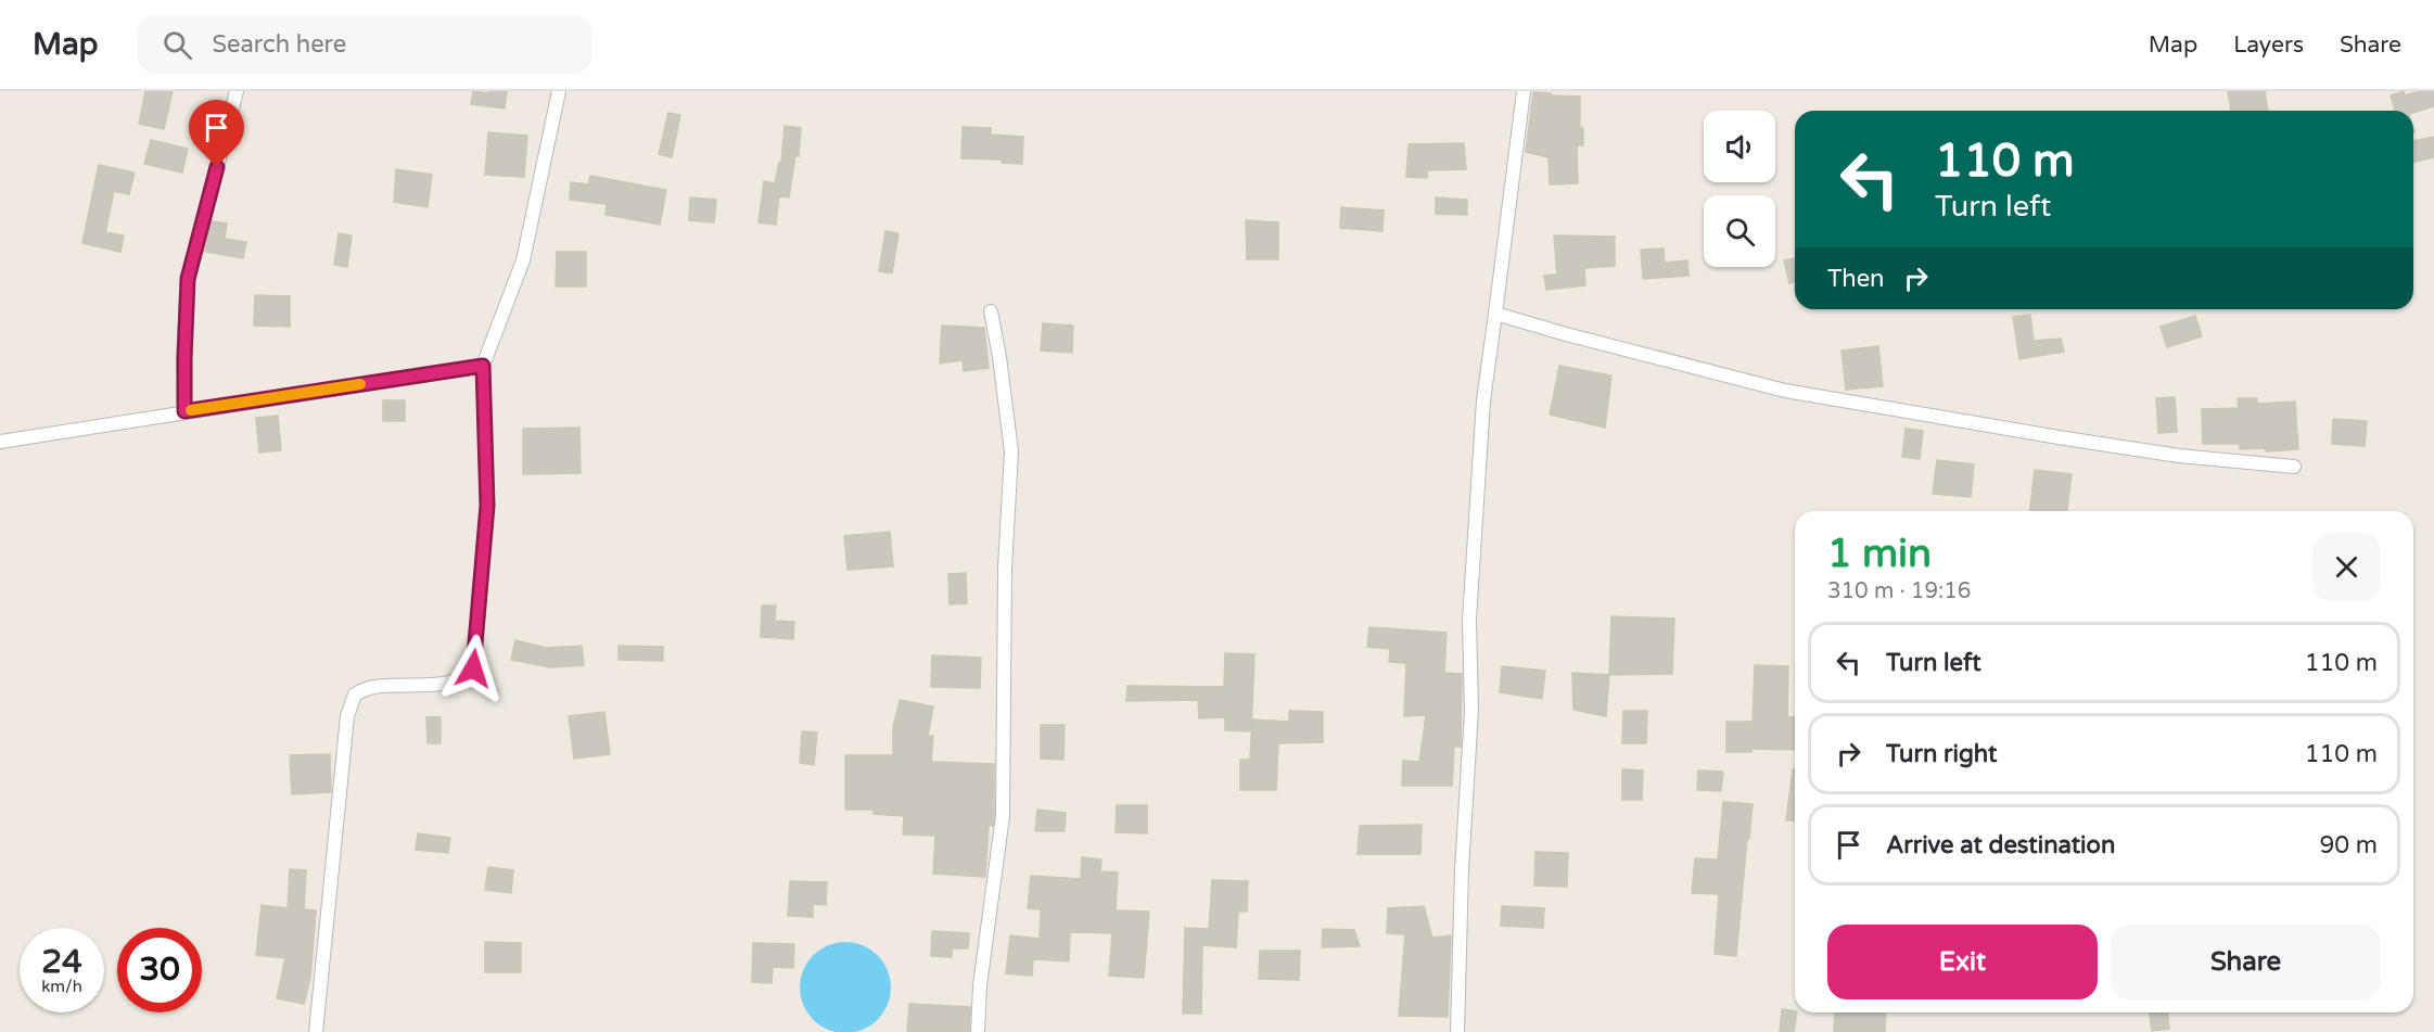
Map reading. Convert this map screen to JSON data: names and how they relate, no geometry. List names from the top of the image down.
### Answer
{
  "page": {
    "header": "Map",
    "search": "Search here",
    "nav": ["Map", "Layers", "Share"],
    "turn": ["110 m", "Turn left"],
    "then": "Then",
    "heading": ["1 min", "310 m · 19:16"],
    "list": [
      {
        "name": "Turn left",
        "value": "110 m"
      },
      {
        "name": "Turn right",
        "value": "110 m"
      },
      {
        "name": "Arrive at destination",
        "value": "90 m"
      }
    ],
    "buttons": ["Exit", "Share"],
    "speed": "24 km/h",
    "limit": "30"
  }
}
